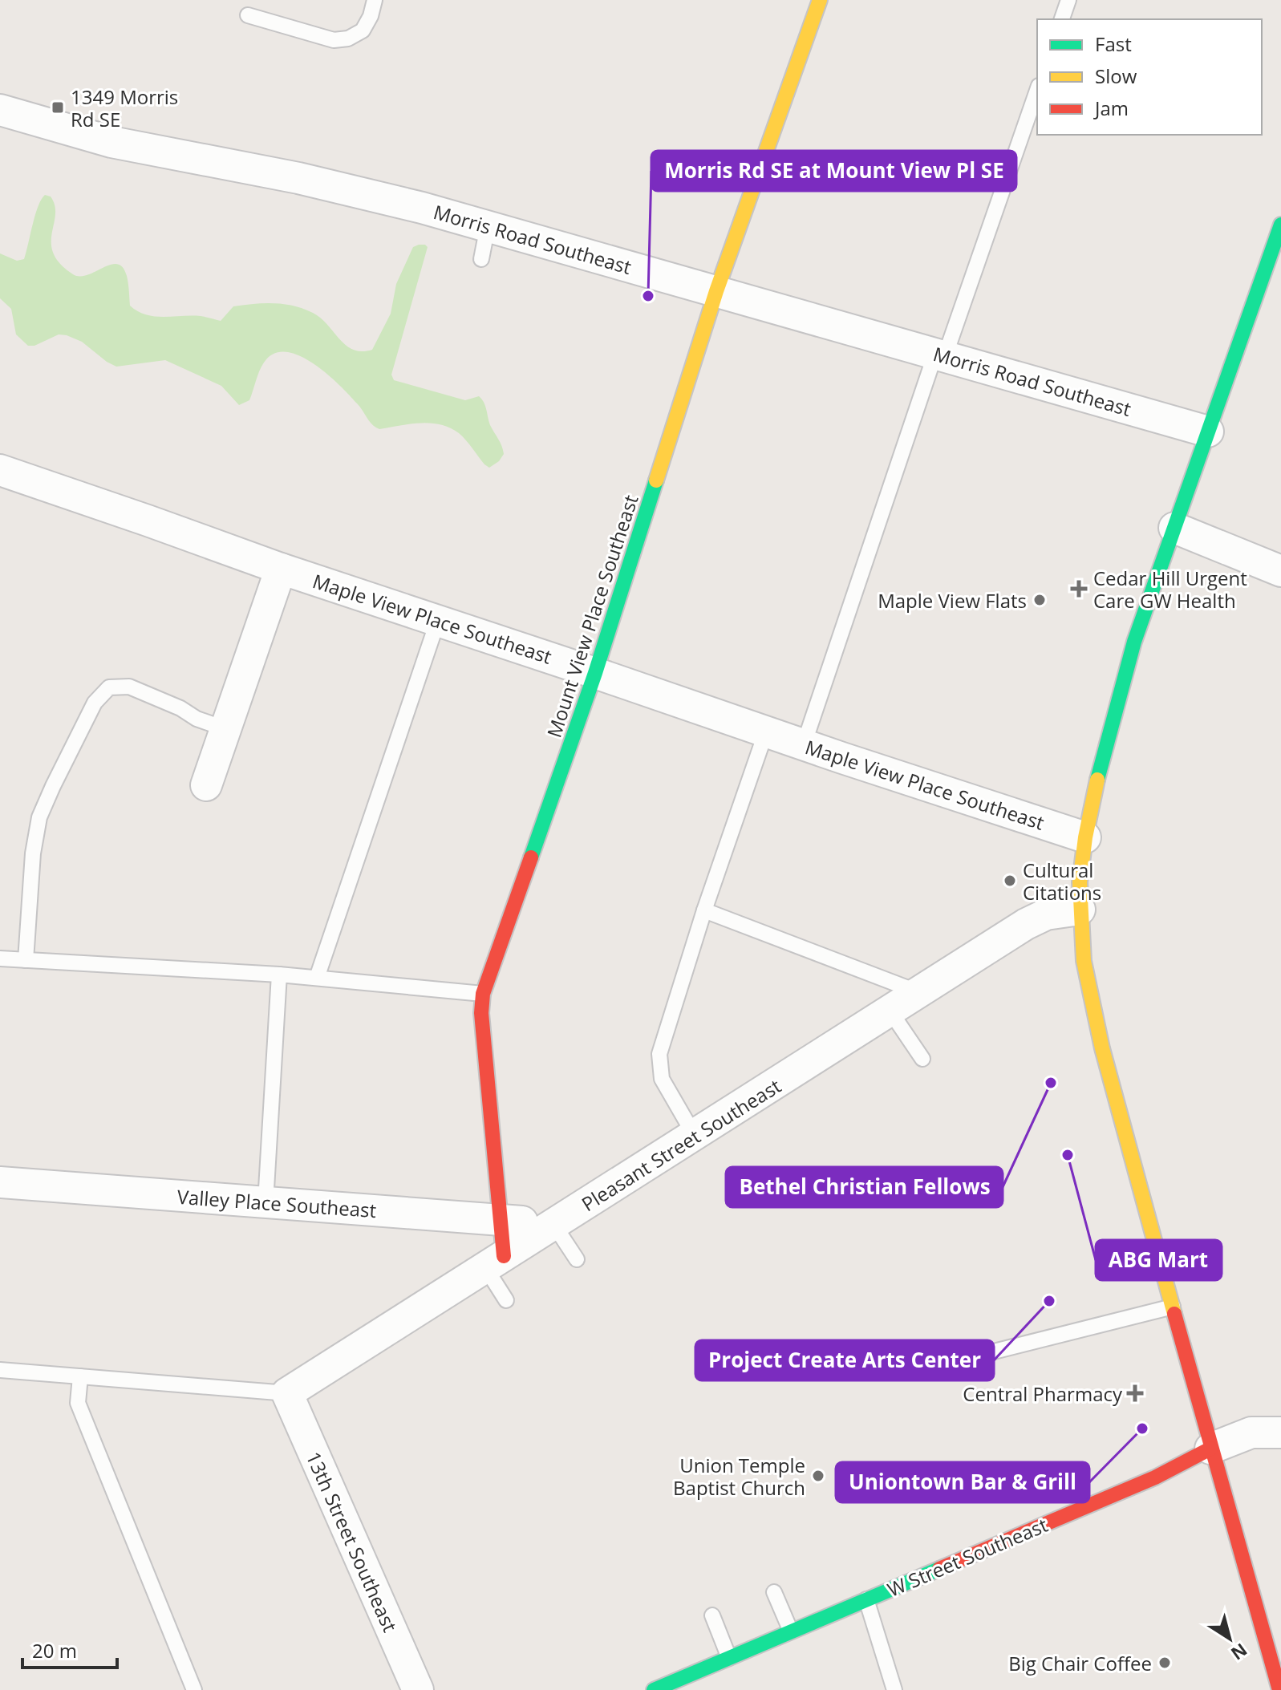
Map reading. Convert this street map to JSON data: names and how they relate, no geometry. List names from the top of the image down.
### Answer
{
  "streets": {
    "main road": ["Mount View Place Southeast", "W Street Southeast"],
    "street": [
      "Morris Road Southeast",
      "Maple View Place Southeast",
      "Pleasant Street Southeast",
      "Valley Place Southeast",
      "13th Street Southeast"
    ]
  },
  "crossings": [
    ["Morris Road Southeast", "Mount View Place Southeast"],
    ["Mount View Place Southeast", "Maple View Place Southeast"],
    ["Mount View Place Southeast", "Pleasant Street Southeast"],
    ["Mount View Place Southeast", "Valley Place Southeast"],
    ["Pleasant Street Southeast", "Valley Place Southeast"],
    ["Pleasant Street Southeast", "13th Street Southeast"]
  ],
  "places": {
    "transit": ["1349 Morris Rd SE"],
    "other": [
      "Morris Rd SE at Mount View Pl SE",
      "Maple View Flats",
      "Cultural Citations",
      "Bethel Christian Fellows",
      "ABG Mart",
      "Project Create Arts Center",
      "Uniontown Bar & Grill",
      "Union Temple Baptist Church",
      "Big Chair Coffee"
    ],
    "health": ["Cedar Hill Urgent Care GW Health", "Central Pharmacy"]
  },
  "legend": ["Fast", "Slow", "Jam"],
  "scale_bar": "20 m",
  "north": "bottom right"
}
